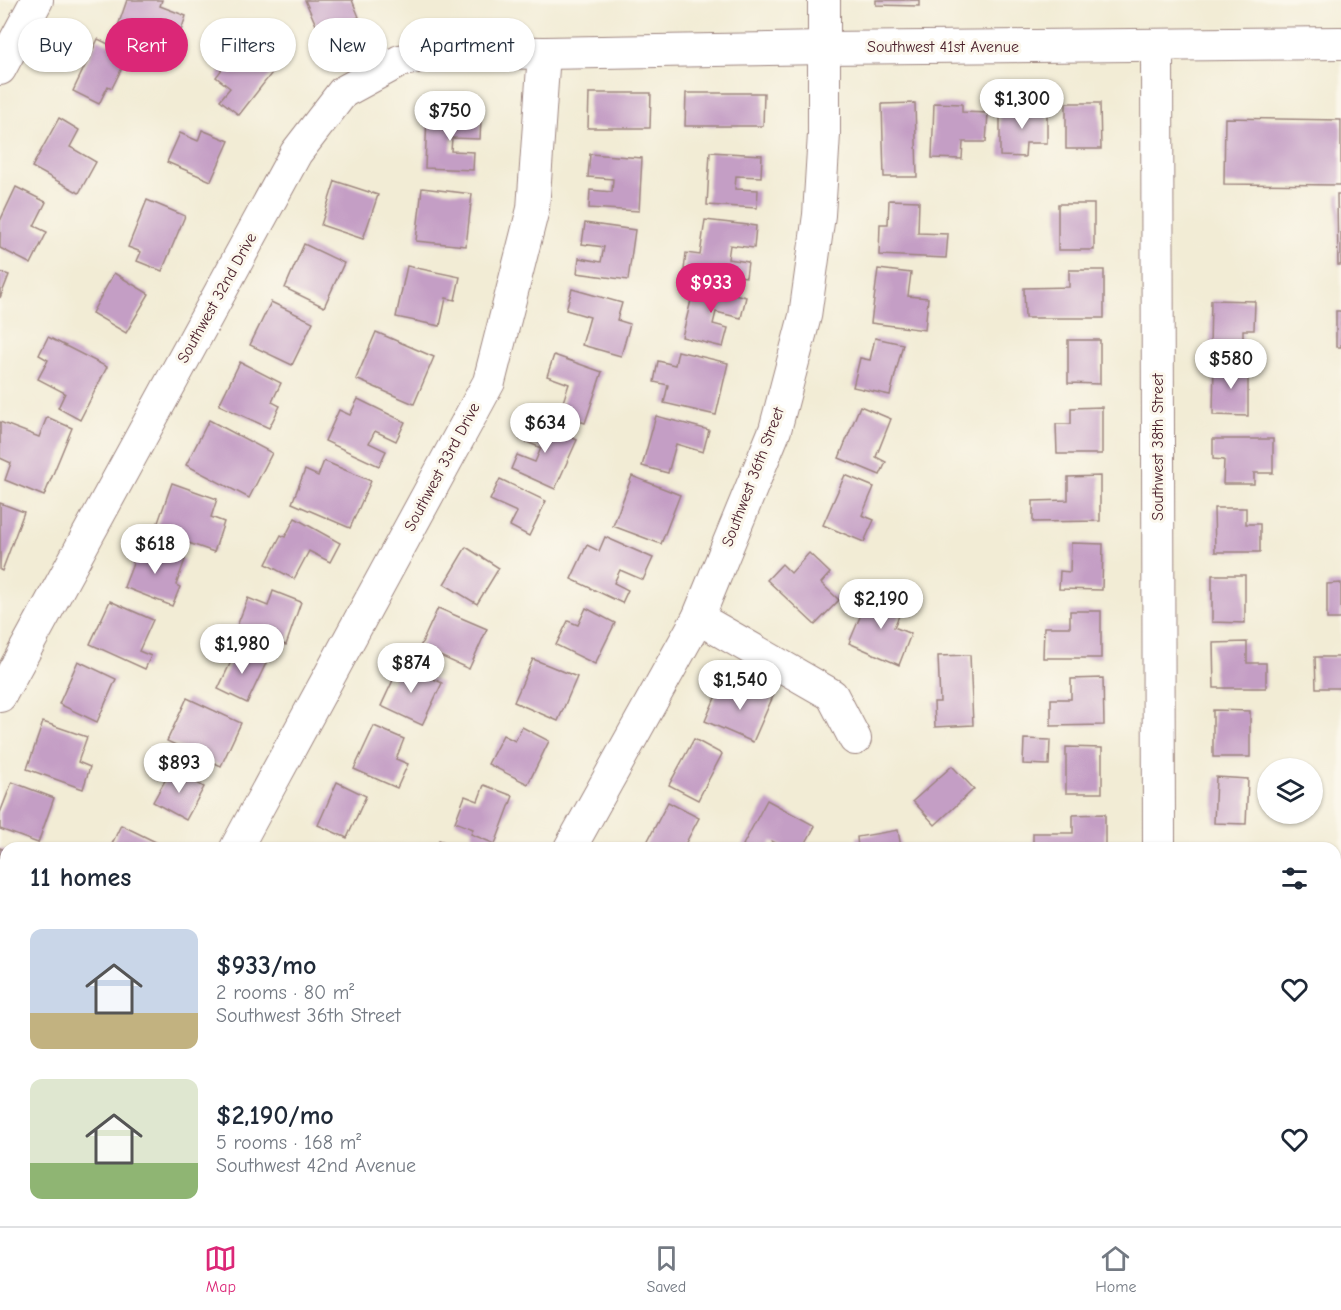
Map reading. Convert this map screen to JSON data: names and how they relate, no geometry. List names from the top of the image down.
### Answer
{
  "streets": {
    "street": [
      "Southwest 41st Avenue",
      "Southwest 32nd Drive",
      "Southwest 38th Street",
      "Southwest 33rd Drive",
      "Southwest 36th Street"
    ]
  },
  "crossings": [
    ["Southwest 41st Avenue", "Southwest 32nd Drive"],
    ["Southwest 41st Avenue", "Southwest 38th Street"],
    ["Southwest 41st Avenue", "Southwest 33rd Drive"],
    ["Southwest 41st Avenue", "Southwest 36th Street"],
    ["Southwest 32nd Drive", "Southwest 33rd Drive"]
  ],
  "page": {
    "chip": [
      "Buy",
      "Rent",
      "Filters",
      "New",
      "Apartment"
    ],
    "price": [
      "$1,300",
      "$750",
      "$933",
      "$580",
      "$634",
      "$618",
      "$2,190",
      "$1,980",
      "$874",
      "$1,540",
      "$893"
    ],
    "heading": "11 homes",
    "list": [
      {
        "name": "$933/mo",
        "note": "2 rooms · 80 m² · Southwest 36th Street"
      },
      {
        "name": "$2,190/mo",
        "note": "5 rooms · 168 m² · Southwest 42nd Avenue"
      }
    ],
    "tabs": ["Map", "Saved", "Home"]
  }
}
